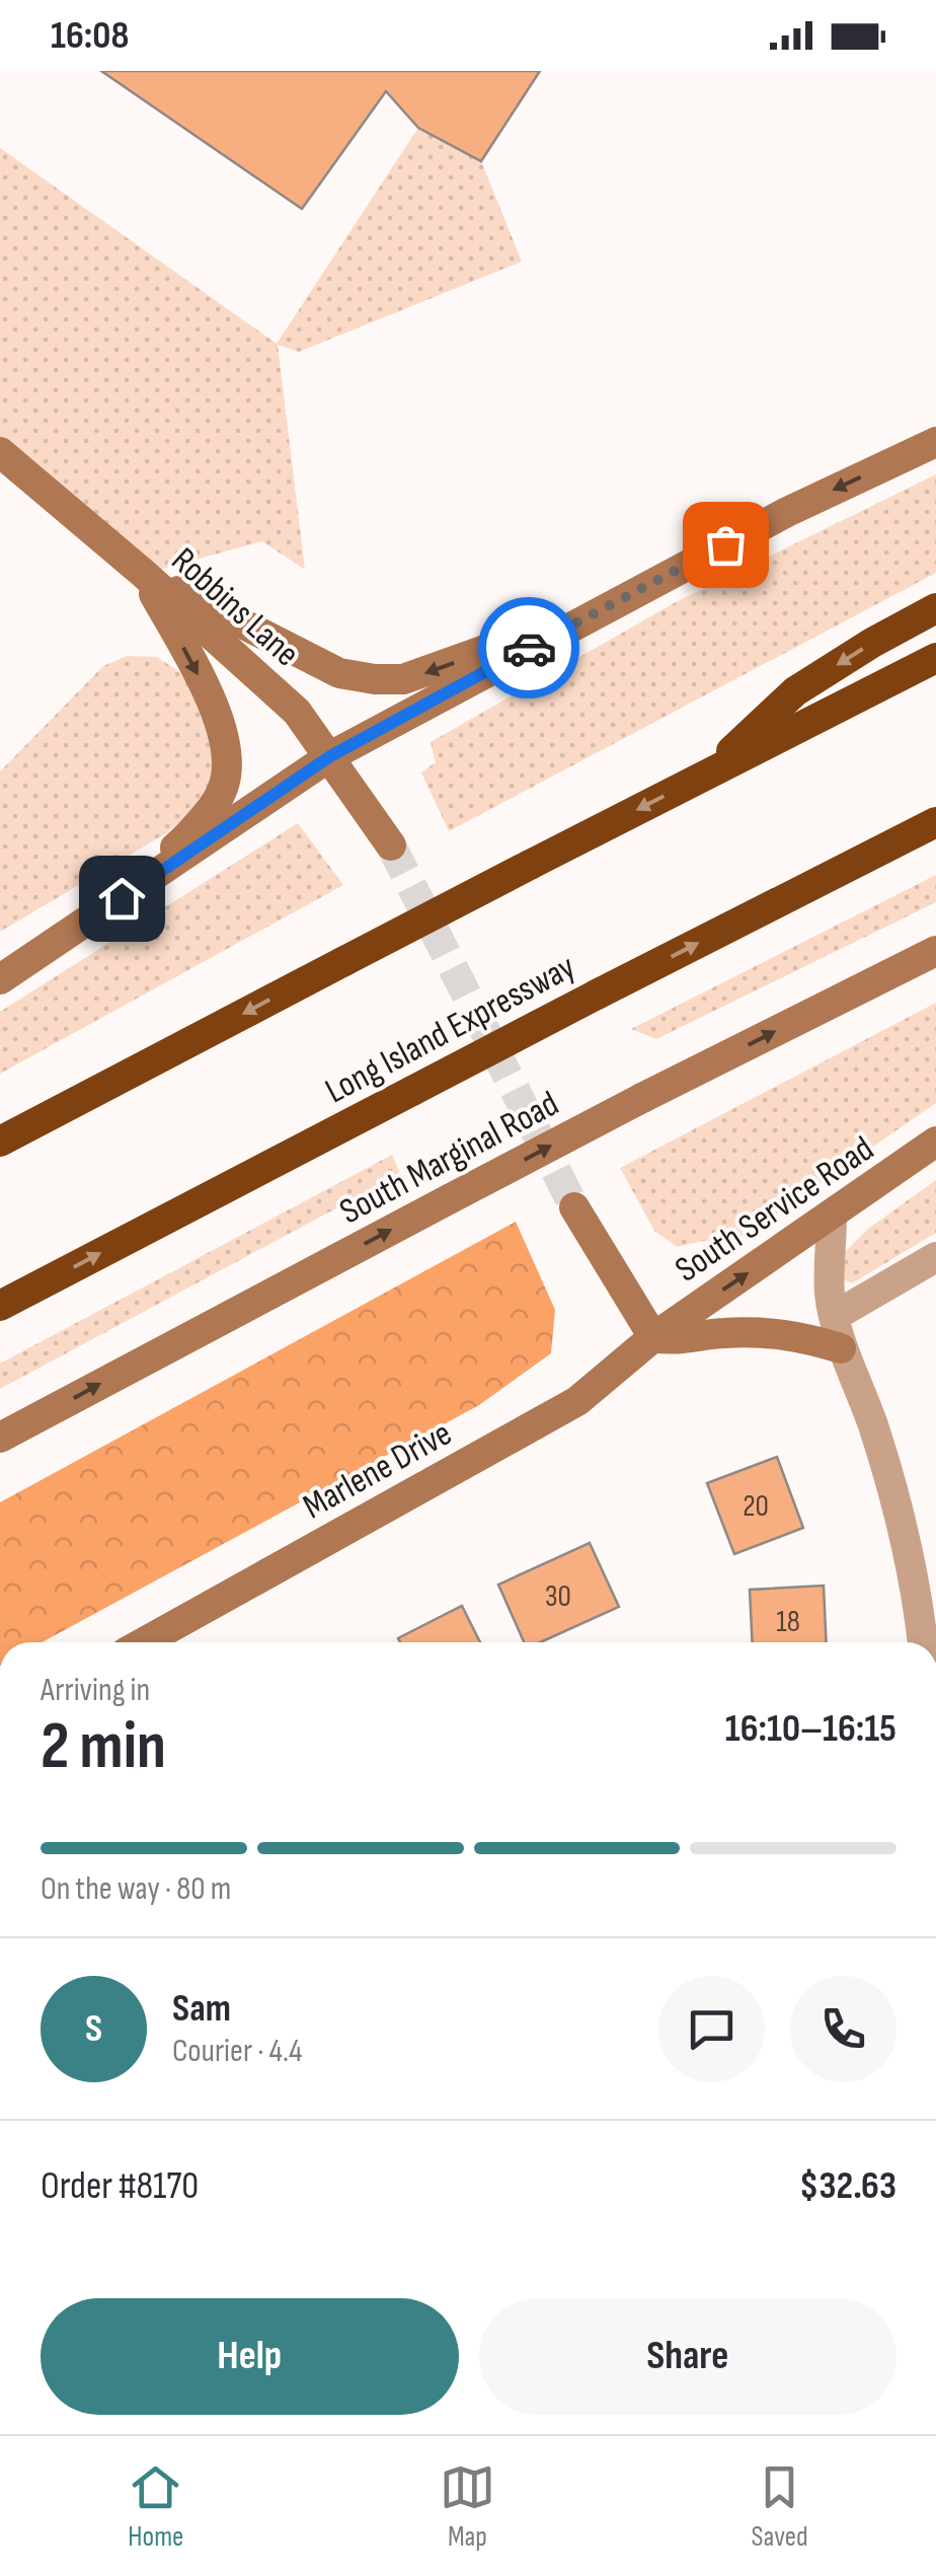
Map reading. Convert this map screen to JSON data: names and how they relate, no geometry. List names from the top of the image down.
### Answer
{
  "streets": {
    "highway": ["Long Island Expressway"],
    "street": [
      "Robbins Lane",
      "South Marginal Road",
      "South Service Road",
      "Marlene Drive"
    ]
  },
  "crossings": [
    ["South Service Road", "Marlene Drive"]
  ],
  "one_way": ["South Marginal Road", "South Service Road"],
  "house_numbers": ["20", "30", "18"],
  "page": {
    "status": "16:08",
    "heading": ["2 min", "Arriving in", "16:10–16:15"],
    "panel": [
      "Sam",
      "Courier · 4.4",
      "Order #8170",
      "$32.63"
    ],
    "bar": "On the way · 80 m",
    "round": "S",
    "buttons": ["Help", "Share"],
    "tabs": ["Home", "Map", "Saved"]
  }
}
